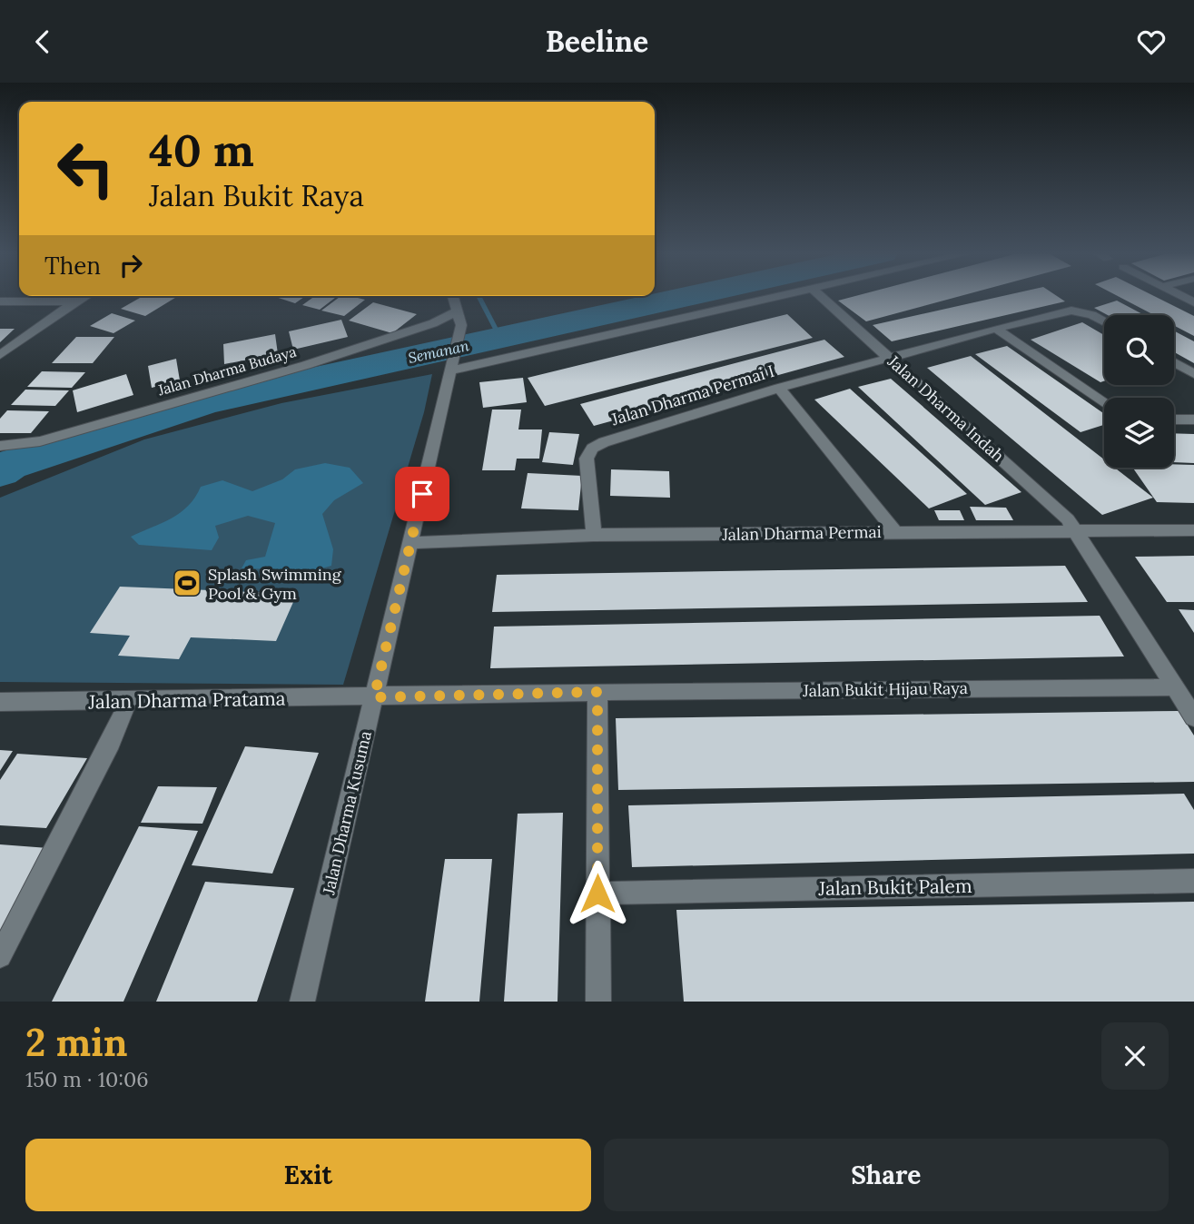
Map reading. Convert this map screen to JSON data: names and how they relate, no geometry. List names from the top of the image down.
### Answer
{
  "streets": {
    "street": [
      "Jalan Dharma Budaya",
      "Jalan Dharma Permai I",
      "Jalan Dharma Indah",
      "Jalan Dharma Permai",
      "Jalan Bukit Hijau Raya",
      "Jalan Dharma Pratama",
      "Jalan Dharma Kusuma",
      "Jalan Bukit Palem"
    ]
  },
  "crossings": [
    ["Jalan Dharma Budaya", "Jalan Dharma Kusuma"],
    ["Jalan Dharma Permai I", "Jalan Dharma Indah"],
    ["Jalan Dharma Permai I", "Jalan Dharma Permai"],
    ["Jalan Dharma Indah", "Jalan Dharma Permai"],
    ["Jalan Dharma Permai", "Jalan Dharma Kusuma"],
    ["Jalan Bukit Hijau Raya", "Jalan Dharma Pratama"],
    ["Jalan Bukit Hijau Raya", "Jalan Dharma Kusuma"],
    ["Jalan Dharma Pratama", "Jalan Dharma Kusuma"]
  ],
  "water": ["Semanan"],
  "places": {
    "sports": ["Splash Swimming Pool & Gym"]
  },
  "page": {
    "header": "Beeline",
    "turn": ["40 m", "Jalan Bukit Raya"],
    "then": "Then",
    "heading": ["2 min", "150 m · 10:06"],
    "buttons": ["Exit", "Share"]
  }
}
